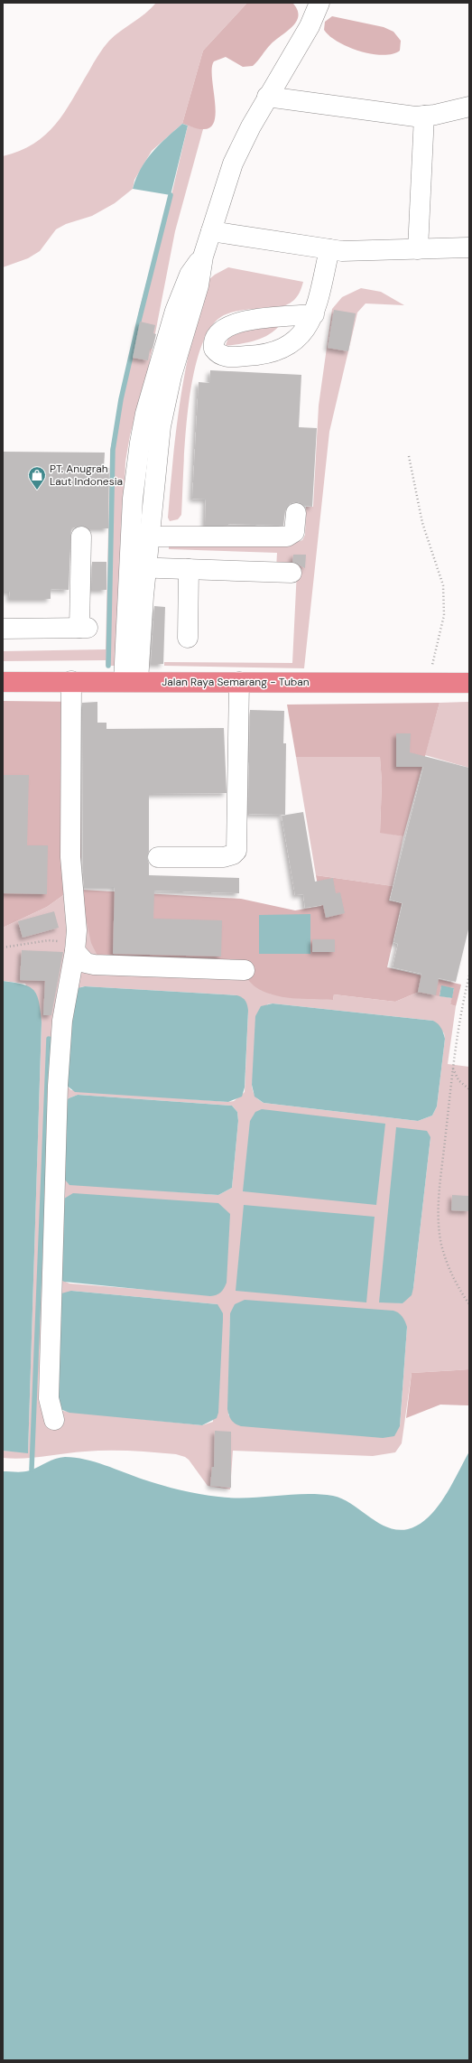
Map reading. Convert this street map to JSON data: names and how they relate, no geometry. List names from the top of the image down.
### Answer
{
  "streets": {
    "highway": ["Jalan Raya Semarang - Tuban"]
  },
  "places": {
    "shop": ["PT. Anugrah Laut Indonesia"]
  }
}
